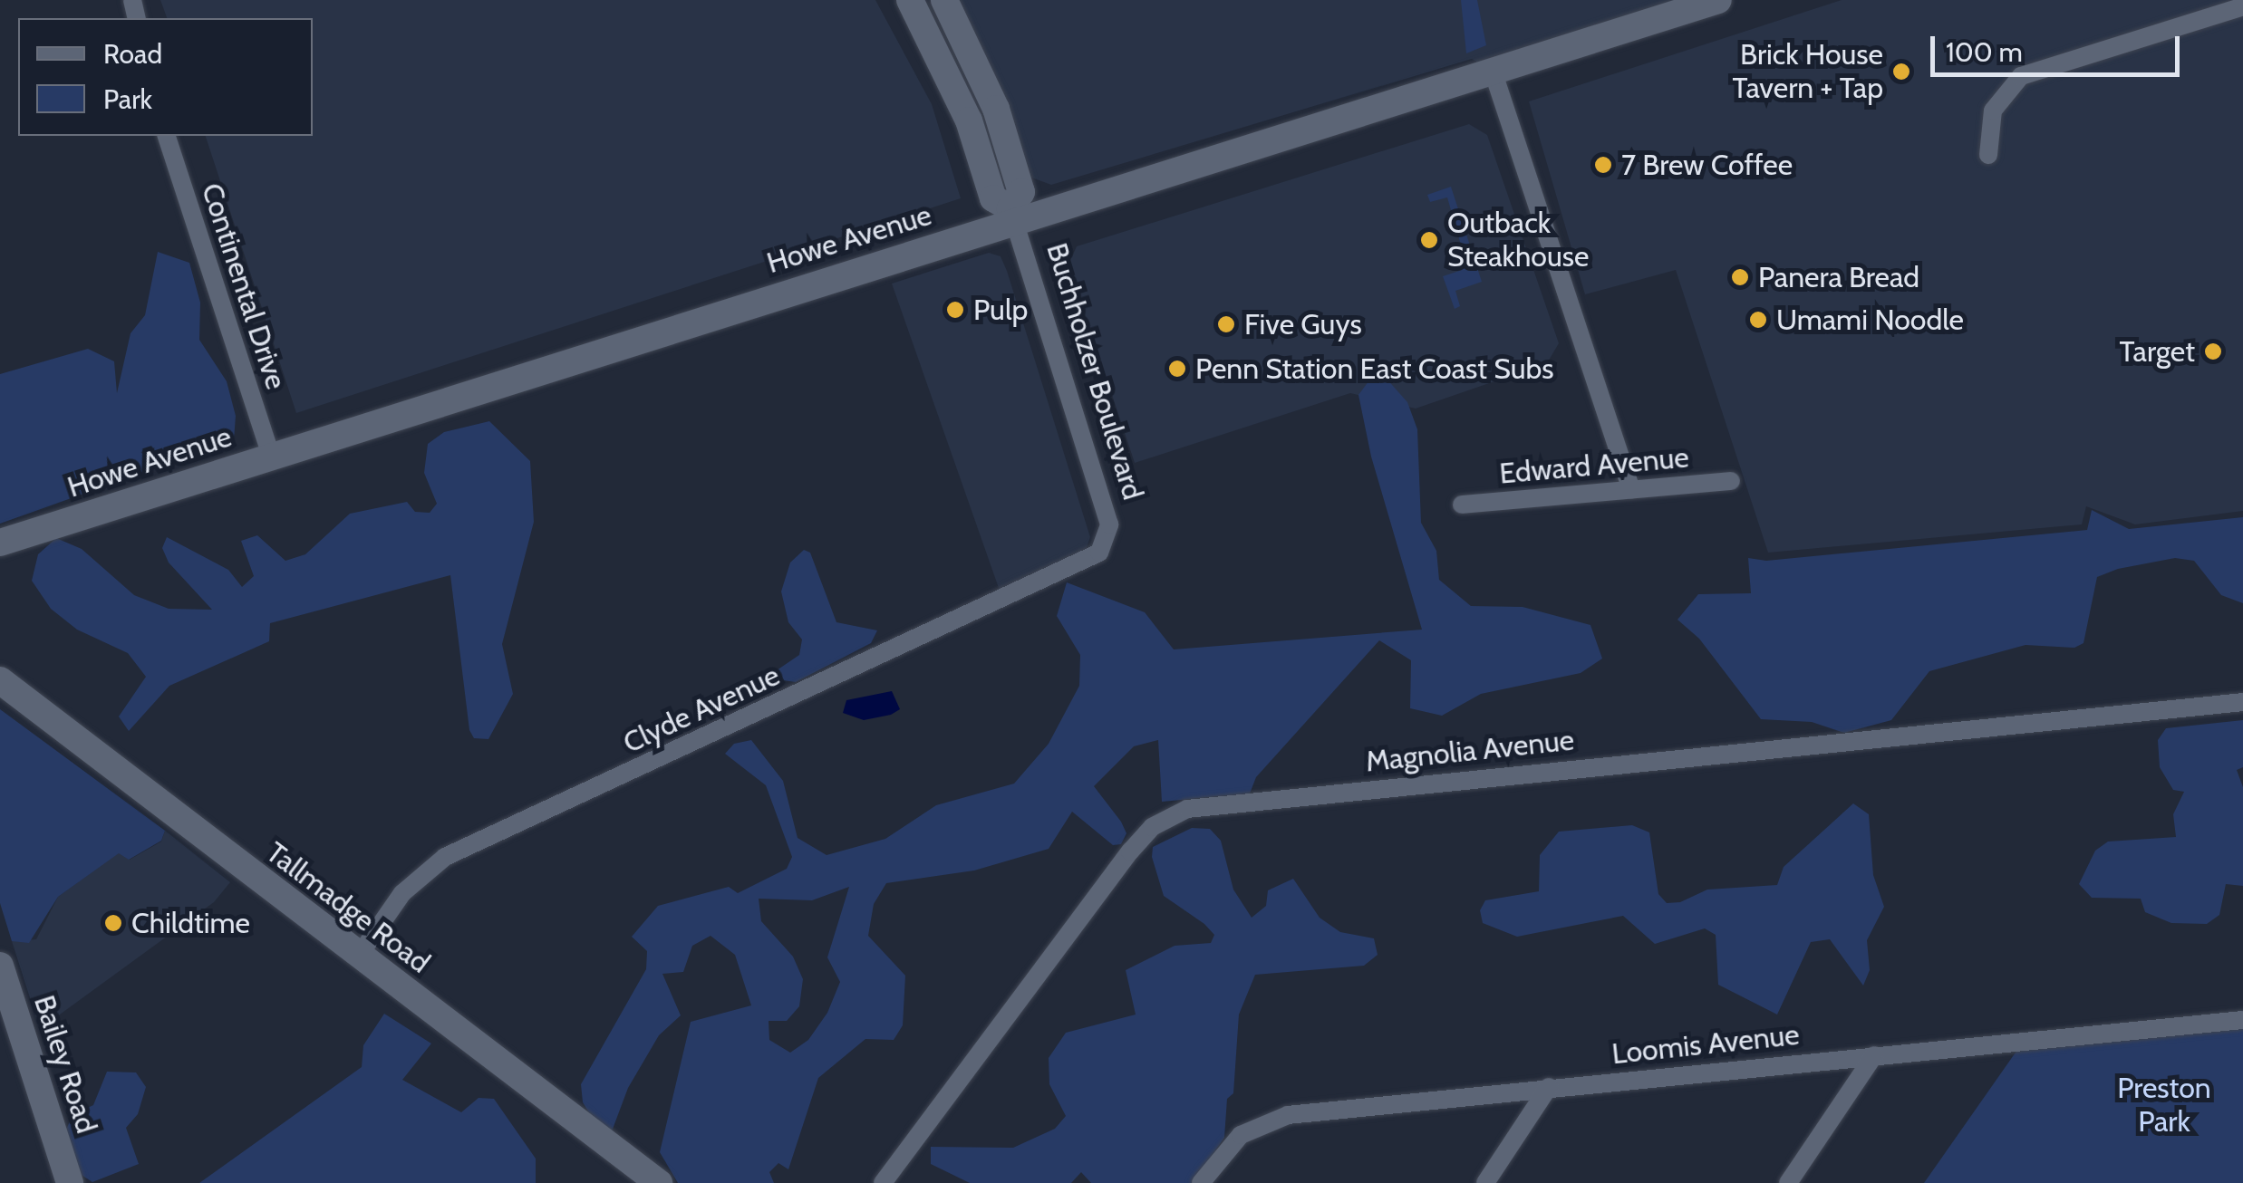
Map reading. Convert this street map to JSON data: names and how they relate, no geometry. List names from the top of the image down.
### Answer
{
  "streets": {
    "street": [
      "Howe Avenue",
      "Continental Drive",
      "Buchholzer Boulevard",
      "Edward Avenue",
      "Clyde Avenue",
      "Magnolia Avenue",
      "Tallmadge Road",
      "Loomis Avenue",
      "Bailey Road"
    ]
  },
  "crossings": [
    ["Howe Avenue", "Continental Drive"],
    ["Howe Avenue", "Buchholzer Boulevard"],
    ["Buchholzer Boulevard", "Clyde Avenue"],
    ["Clyde Avenue", "Tallmadge Road"]
  ],
  "parks": ["Preston Park"],
  "places": [
    "Brick House Tavern + Tap",
    "7 Brew Coffee",
    "Outback Steakhouse",
    "Panera Bread",
    "Pulp",
    "Umami Noodle",
    "Five Guys",
    "Target",
    "Penn Station East Coast Subs",
    "Childtime"
  ],
  "legend": ["Road", "Park"],
  "scale_bar": "100 m"
}
